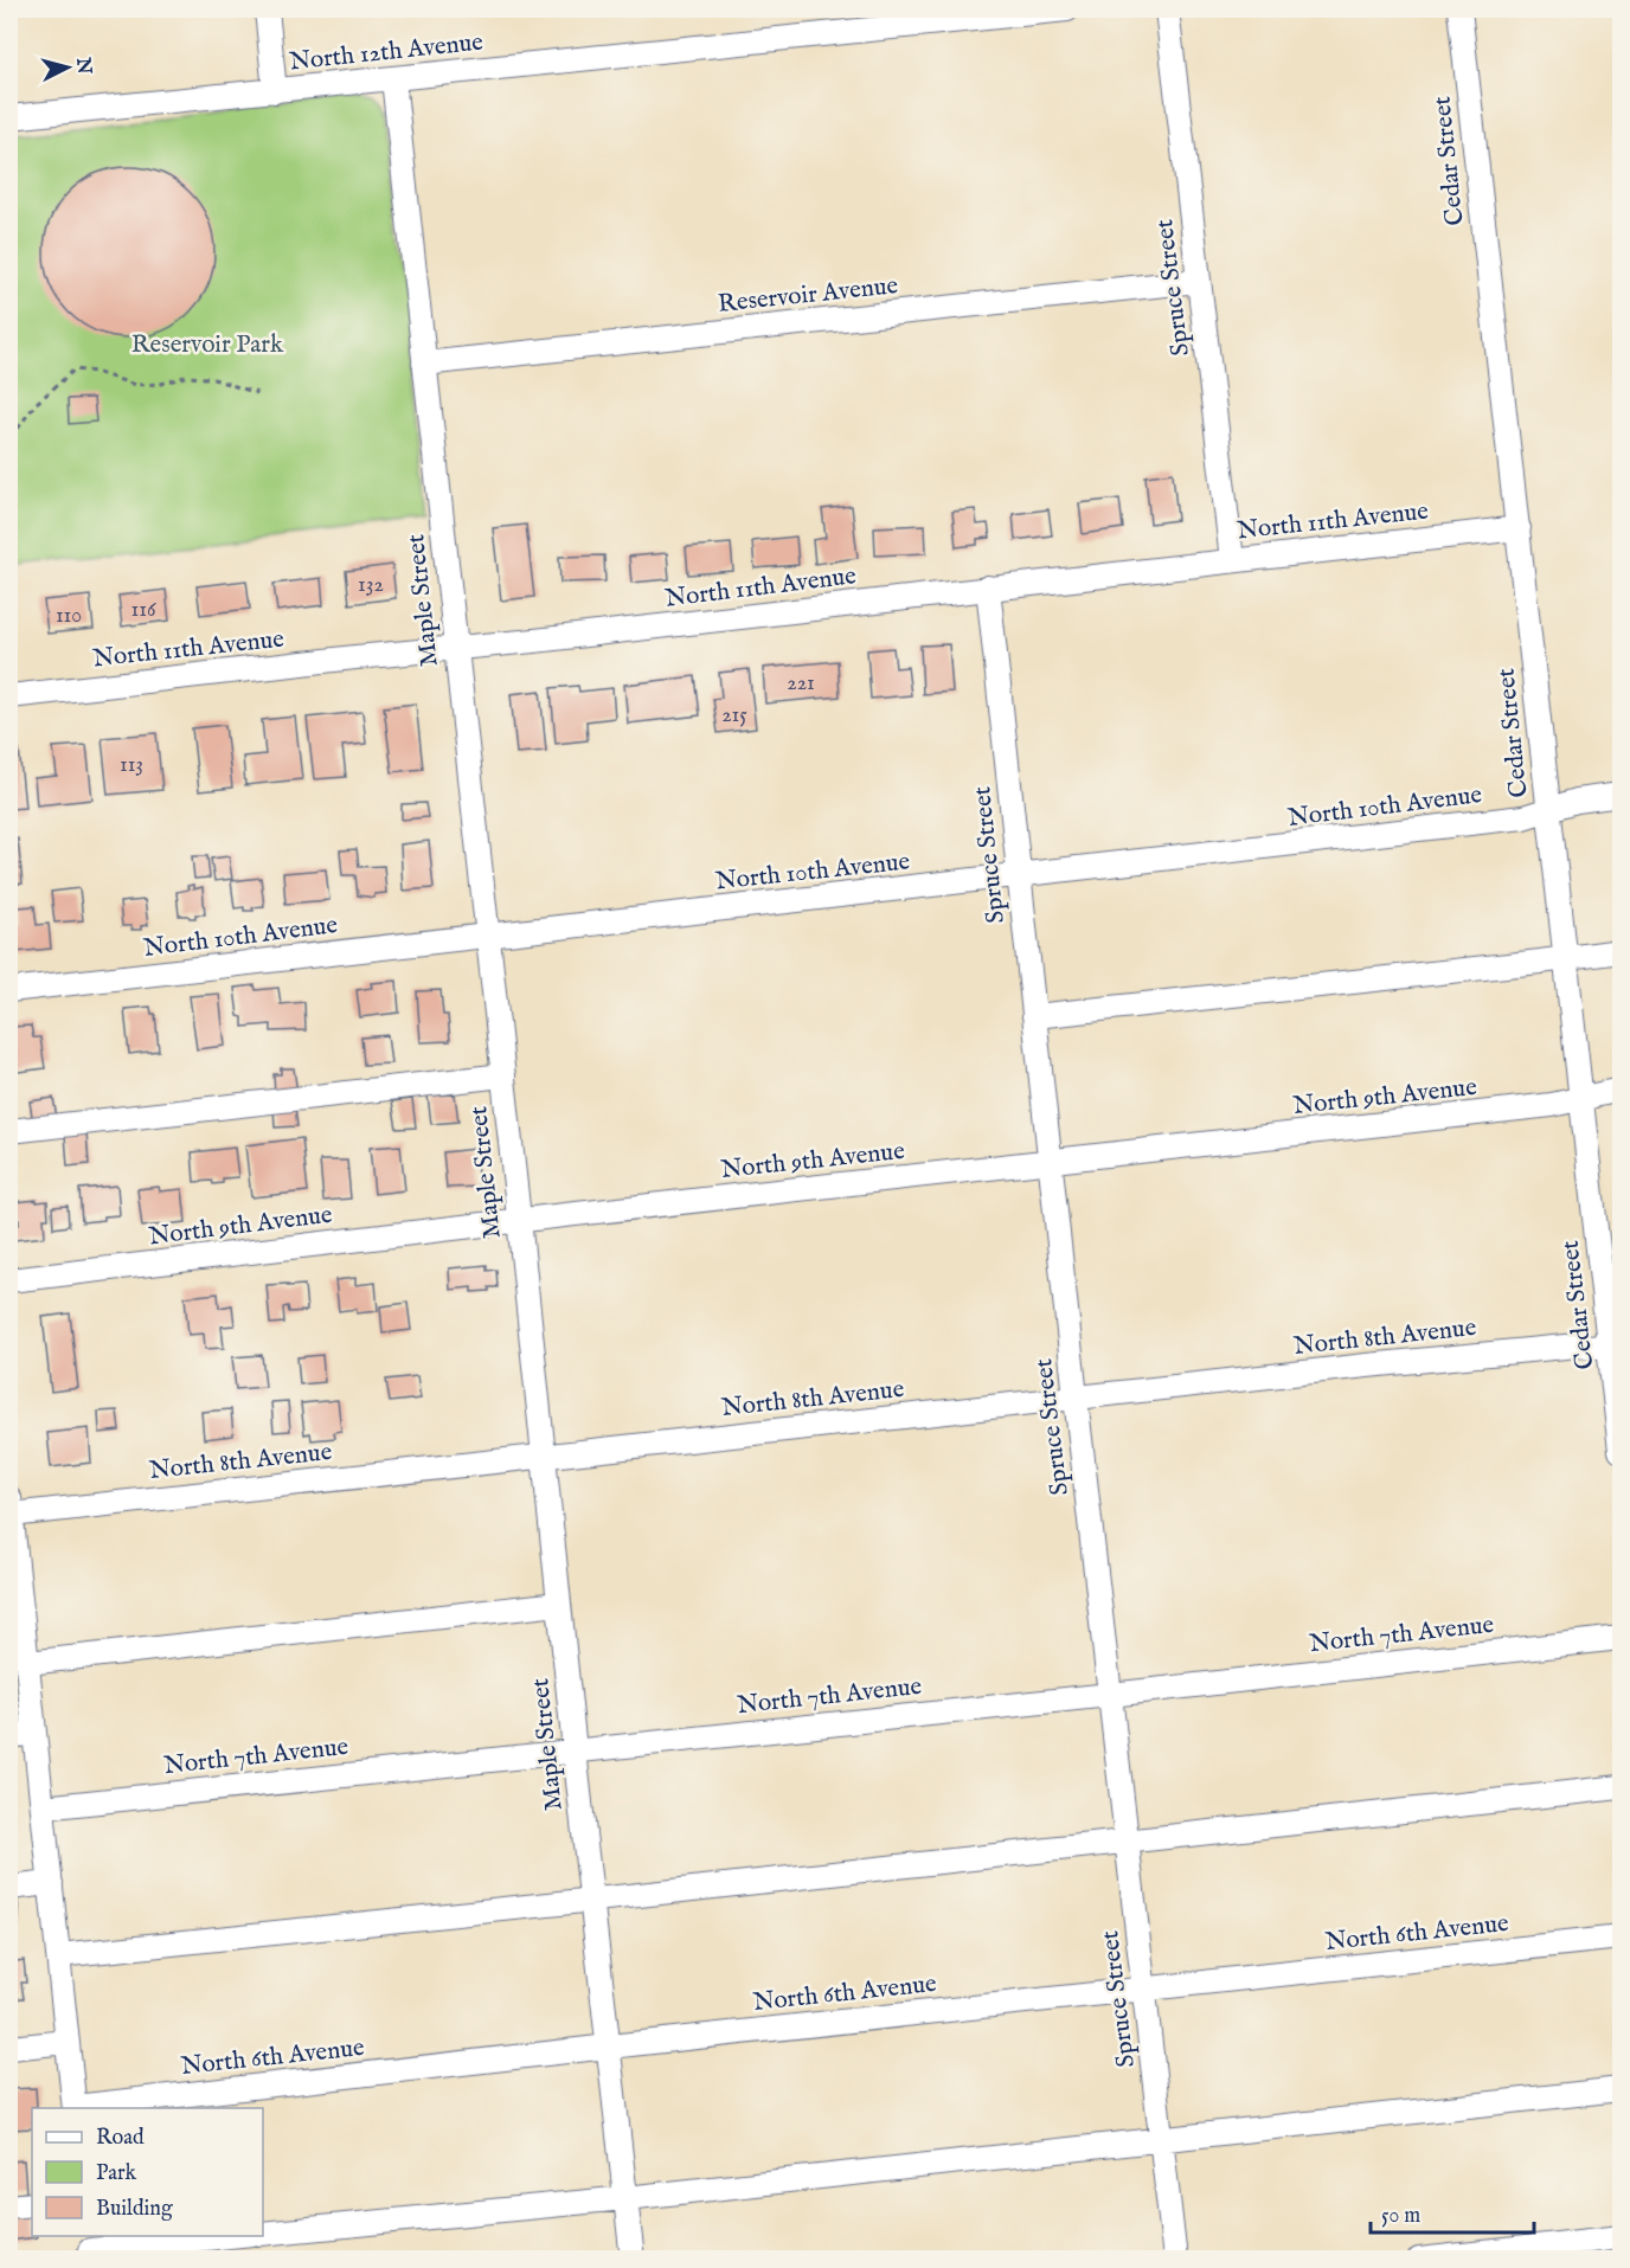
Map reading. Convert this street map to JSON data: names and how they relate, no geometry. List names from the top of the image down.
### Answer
{
  "streets": {
    "street": [
      "North 12th Avenue",
      "Cedar Street",
      "Spruce Street",
      "Reservoir Avenue",
      "North 11th Avenue",
      "Maple Street",
      "North 10th Avenue",
      "North 9th Avenue",
      "North 8th Avenue",
      "North 7th Avenue",
      "North 6th Avenue"
    ]
  },
  "crossings": [
    ["North 12th Avenue", "Maple Street"],
    ["Cedar Street", "North 11th Avenue"],
    ["Cedar Street", "North 10th Avenue"],
    ["Cedar Street", "North 9th Avenue"],
    ["Cedar Street", "North 8th Avenue"],
    ["Spruce Street", "Reservoir Avenue"],
    ["Spruce Street", "North 11th Avenue"],
    ["Spruce Street", "North 10th Avenue"],
    ["Spruce Street", "North 9th Avenue"],
    ["Spruce Street", "North 8th Avenue"],
    ["Spruce Street", "North 7th Avenue"],
    ["Spruce Street", "North 6th Avenue"],
    ["Reservoir Avenue", "Maple Street"],
    ["North 11th Avenue", "Maple Street"],
    ["Maple Street", "North 10th Avenue"],
    ["Maple Street", "North 9th Avenue"],
    ["Maple Street", "North 8th Avenue"],
    ["Maple Street", "North 7th Avenue"],
    ["Maple Street", "North 6th Avenue"]
  ],
  "parks": ["Reservoir Park"],
  "house_numbers": [
    "132",
    "116",
    "110",
    "221",
    "215",
    "113"
  ],
  "legend": ["Road", "Park", "Building"],
  "scale_bar": "50 m",
  "north": "right"
}
